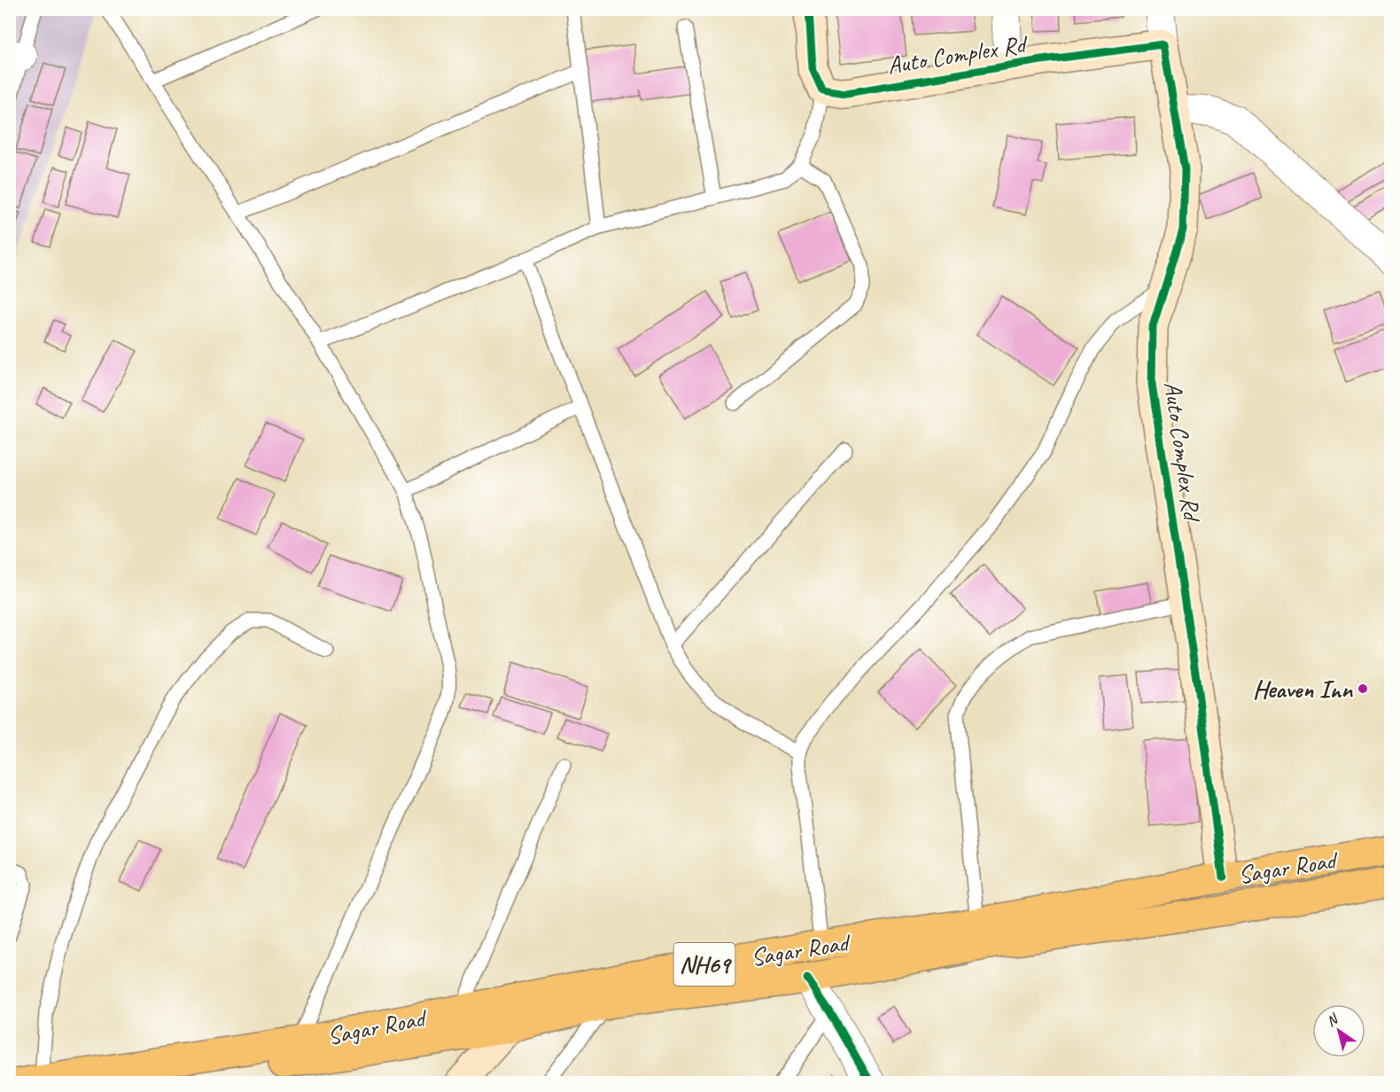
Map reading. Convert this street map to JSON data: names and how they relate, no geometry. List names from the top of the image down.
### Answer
{
  "streets": {
    "highway": ["Sagar Road", "NH69"],
    "street": ["Auto Complex Rd"]
  },
  "crossings": [
    ["Auto Complex Rd", "Sagar Road"]
  ],
  "places": ["Heaven Inn"],
  "north": "top left"
}
